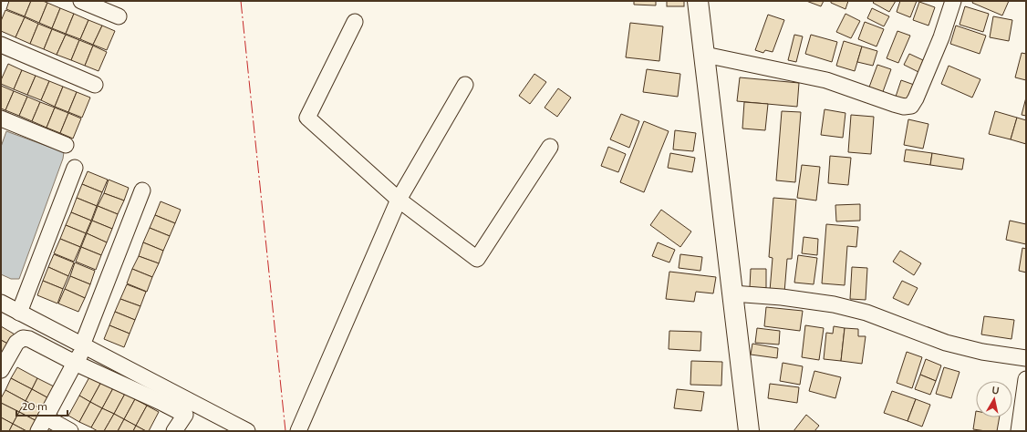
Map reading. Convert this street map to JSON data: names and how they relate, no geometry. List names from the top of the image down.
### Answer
{
  "scale_bar": "20 m",
  "north": "top"
}
